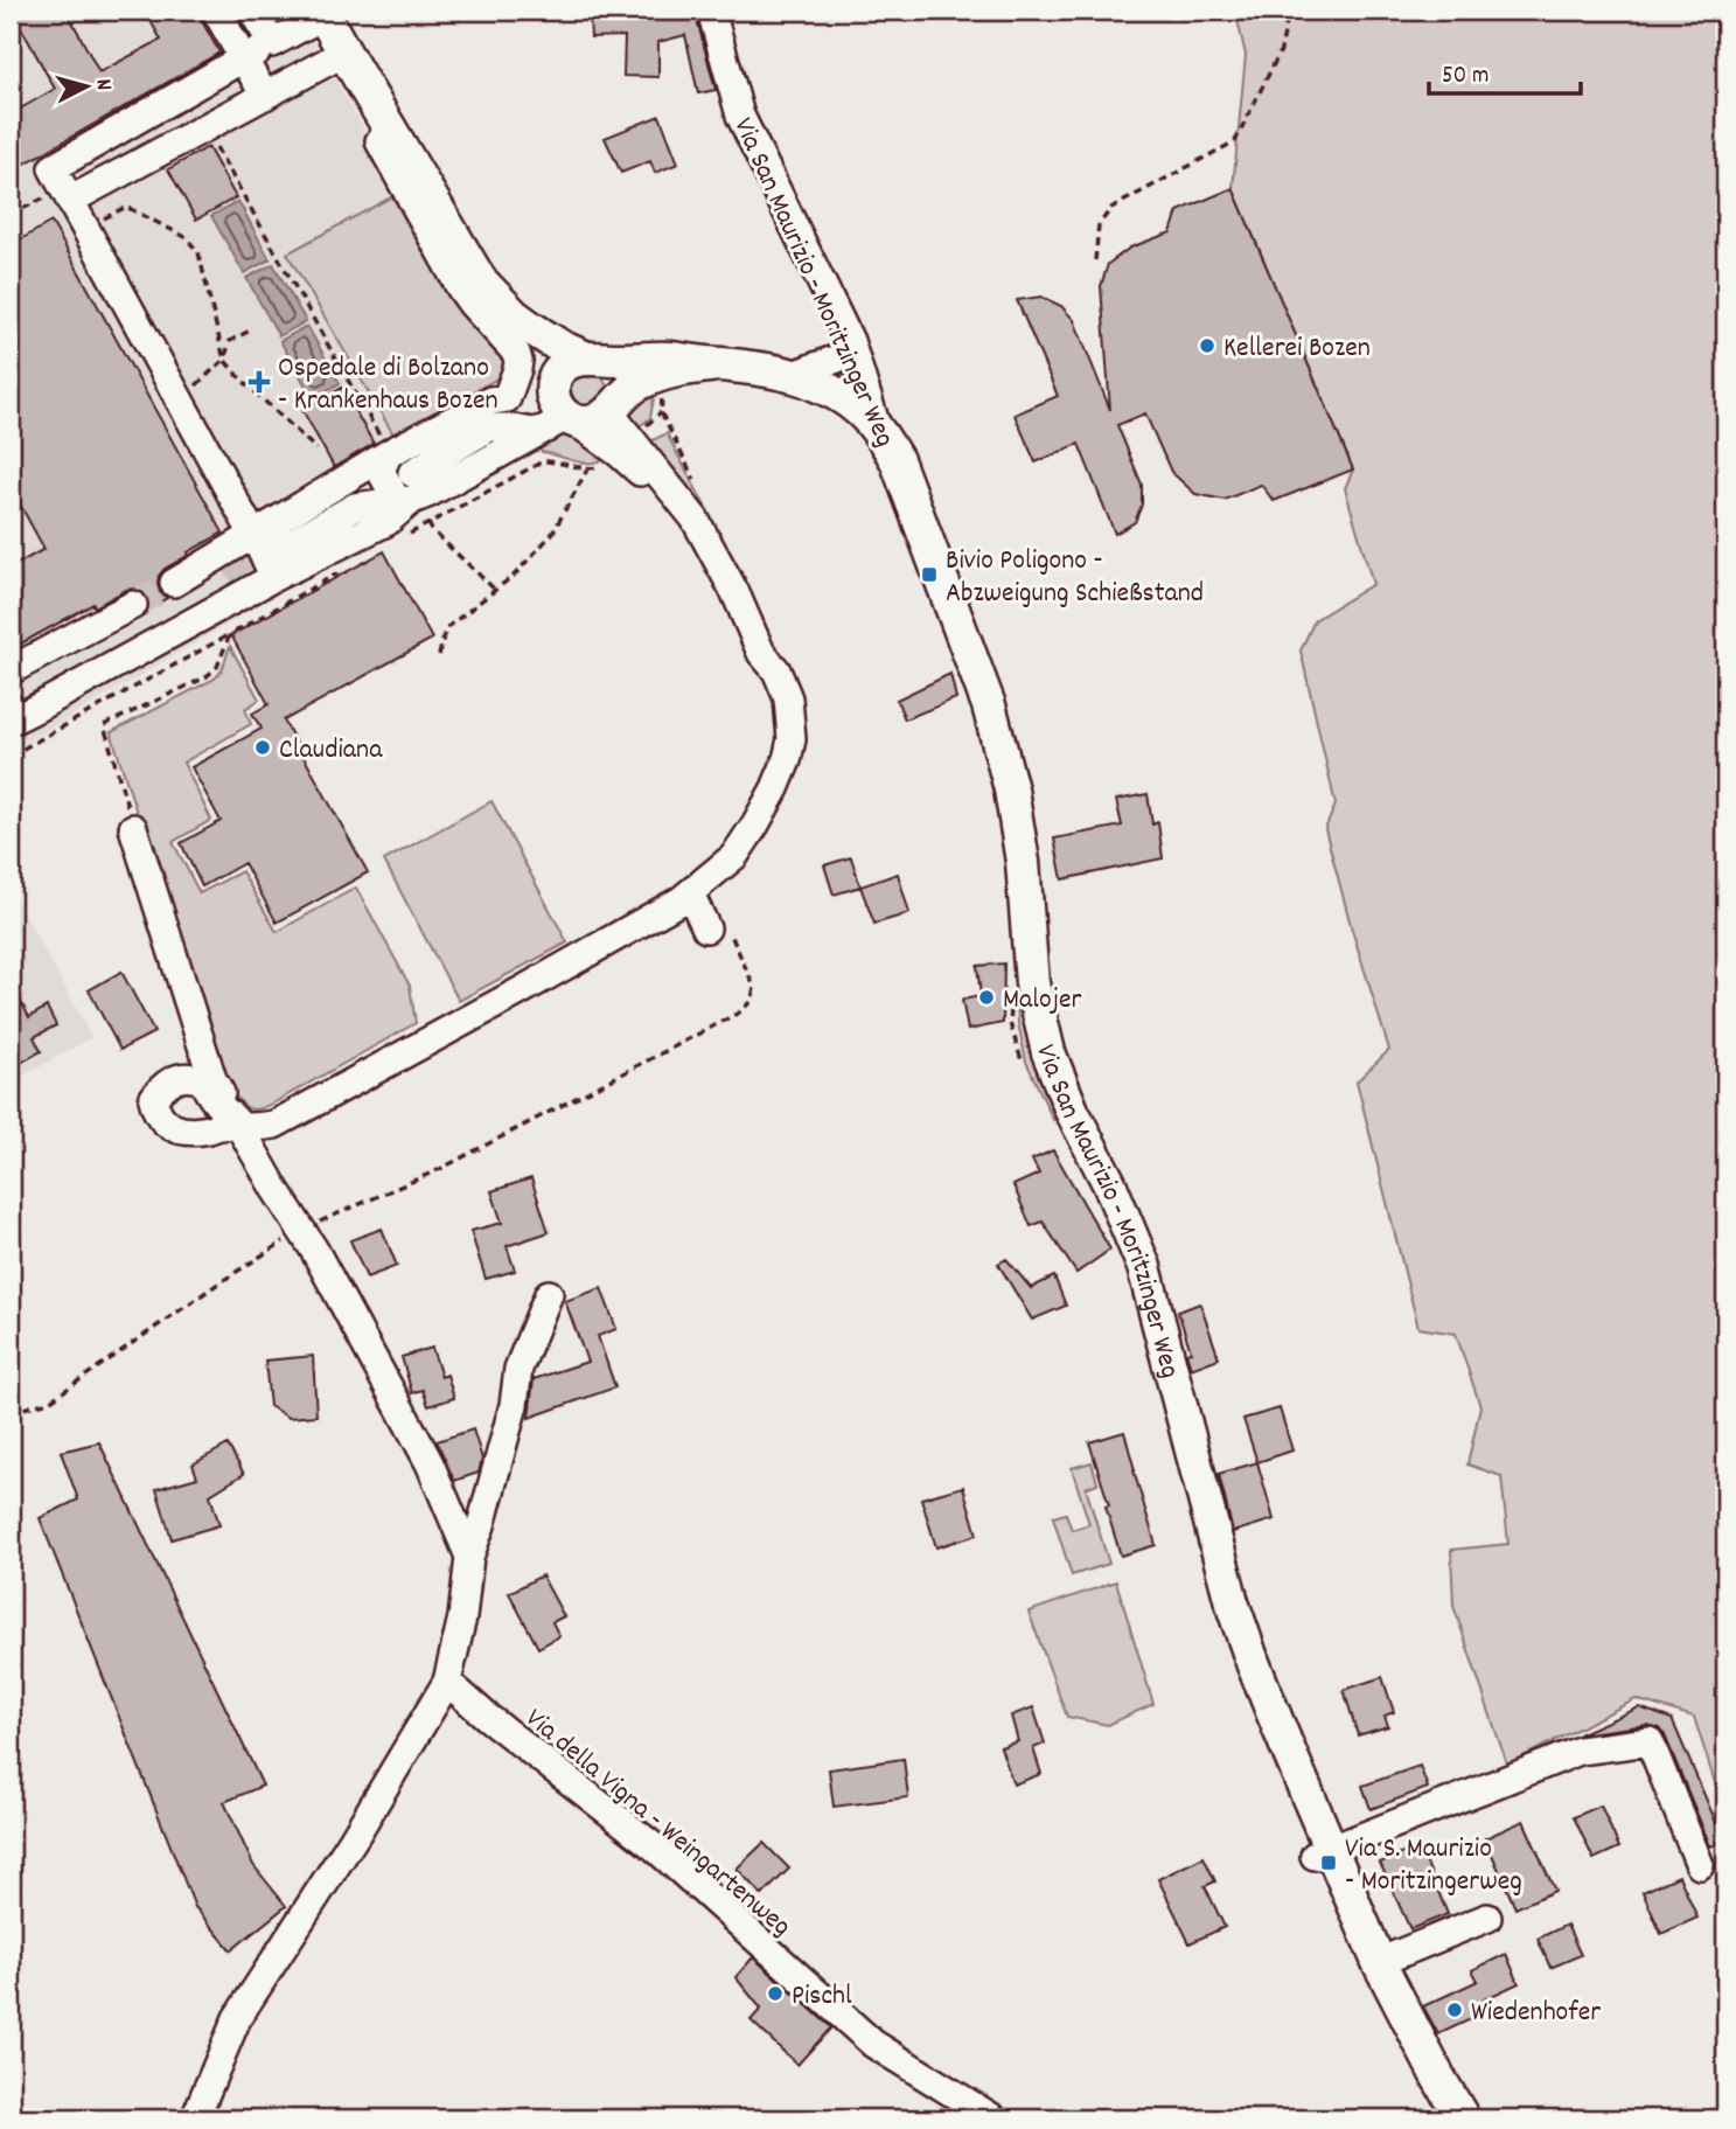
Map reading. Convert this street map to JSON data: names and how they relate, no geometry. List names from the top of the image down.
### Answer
{
  "streets": {
    "main road": ["Via San Maurizio - Moritzinger Weg"],
    "street": ["Via della Vigna - Weingartenweg"]
  },
  "places": {
    "other": [
      "Kellerei Bozen",
      "Claudiana",
      "Malojer",
      "Pischl",
      "Wiedenhofer"
    ],
    "health": ["Ospedale di Bolzano - Krankenhaus Bozen"],
    "transit": ["Bivio Poligono - Abzweigung Schießstand", "Via S. Maurizio - Moritzingerweg"]
  },
  "scale_bar": "50 m",
  "north": "right"
}
